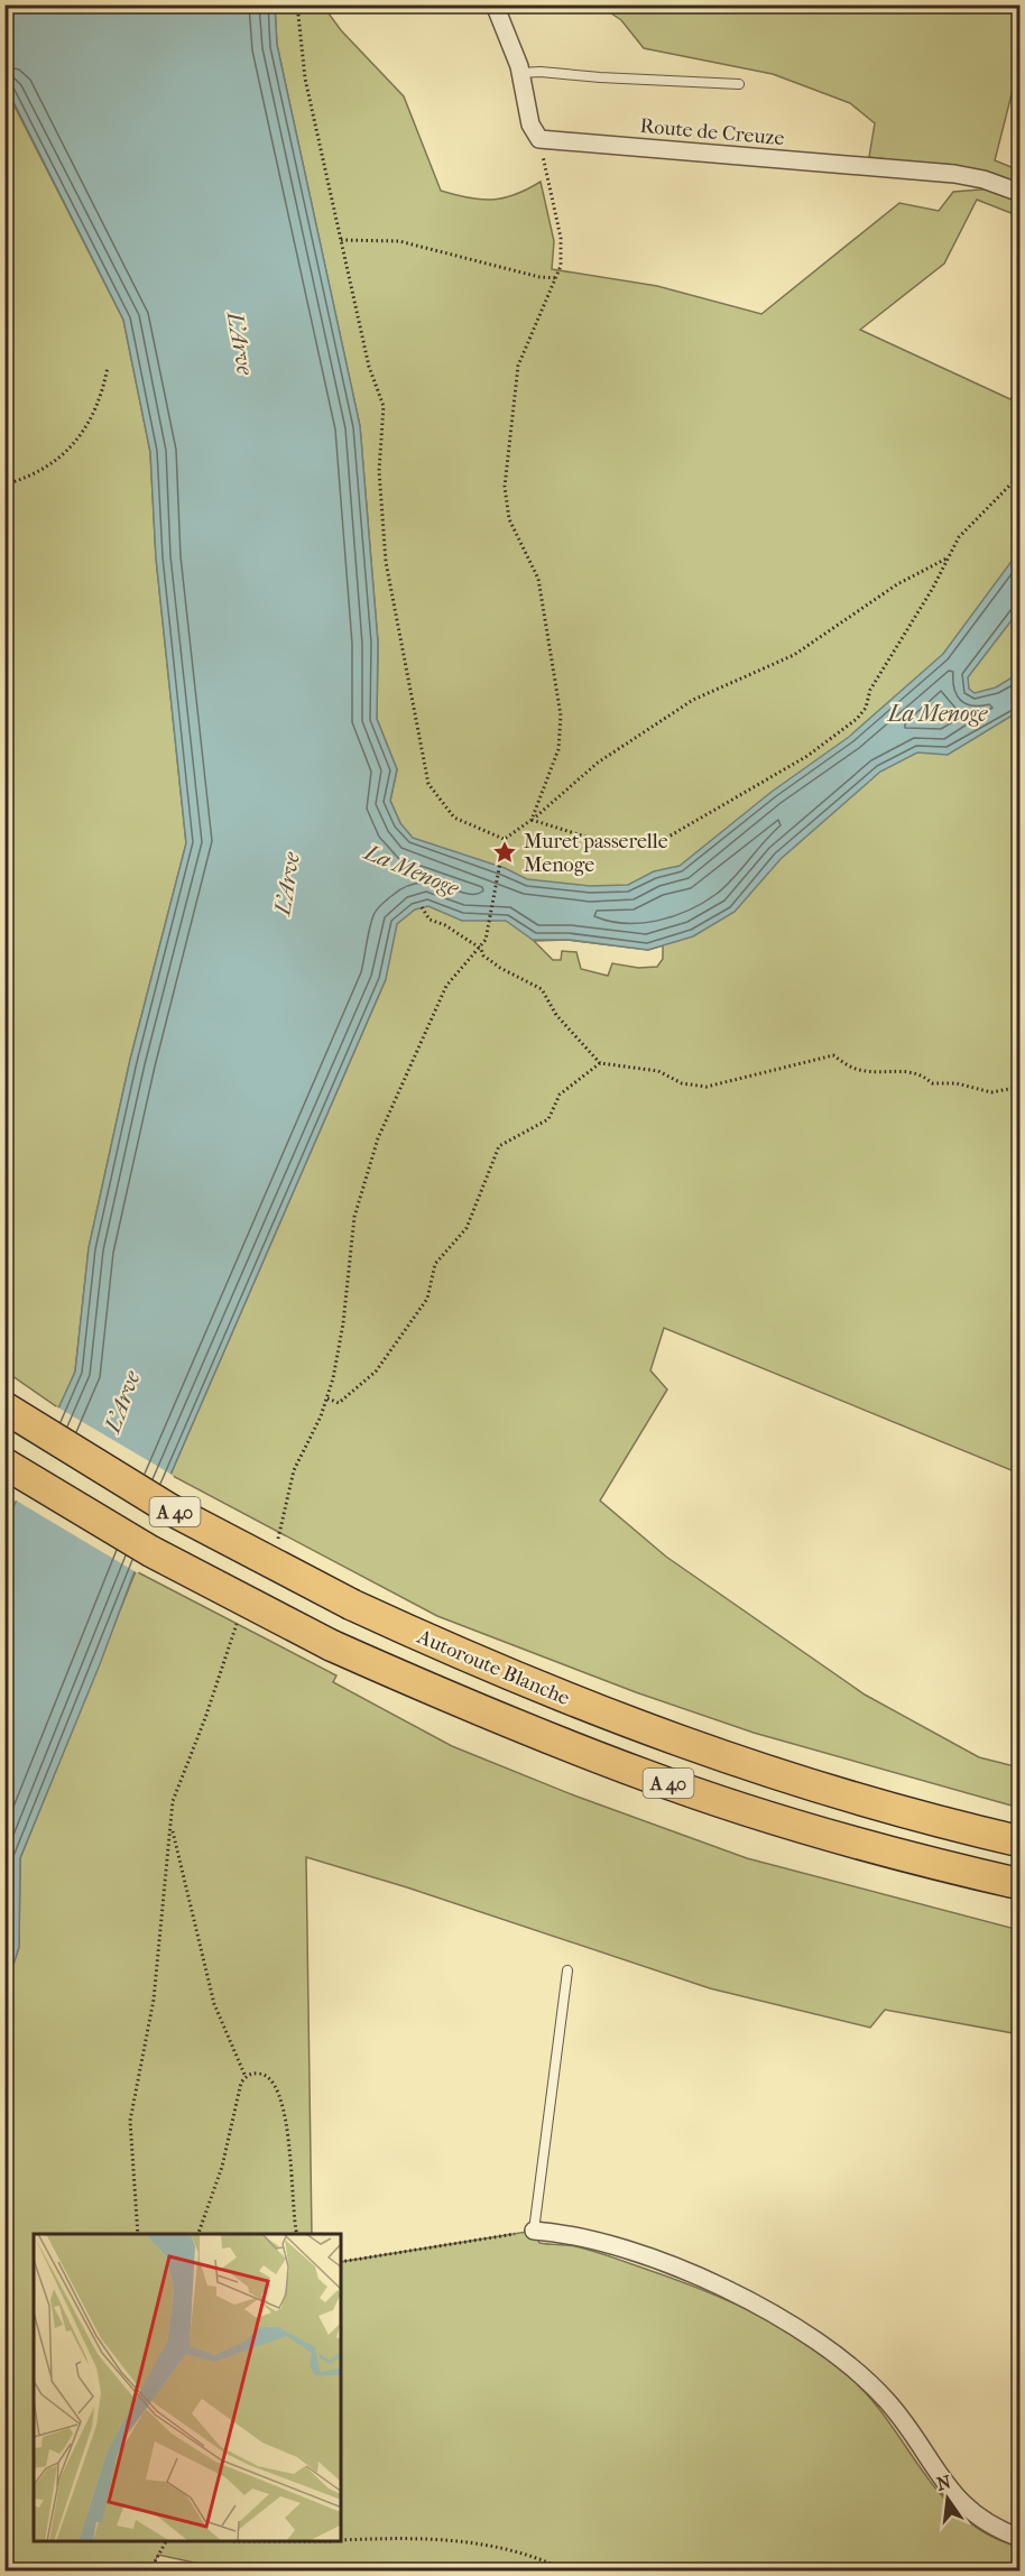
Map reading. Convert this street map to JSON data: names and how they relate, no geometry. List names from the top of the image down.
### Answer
{
  "streets": {
    "highway": ["A 40", "Autoroute Blanche"],
    "street": ["Route de Creuze"]
  },
  "water": ["L'Arve", "La Menoge"],
  "places": {
    "place": ["Muret passerelle Menoge"]
  },
  "north": "top"
}
